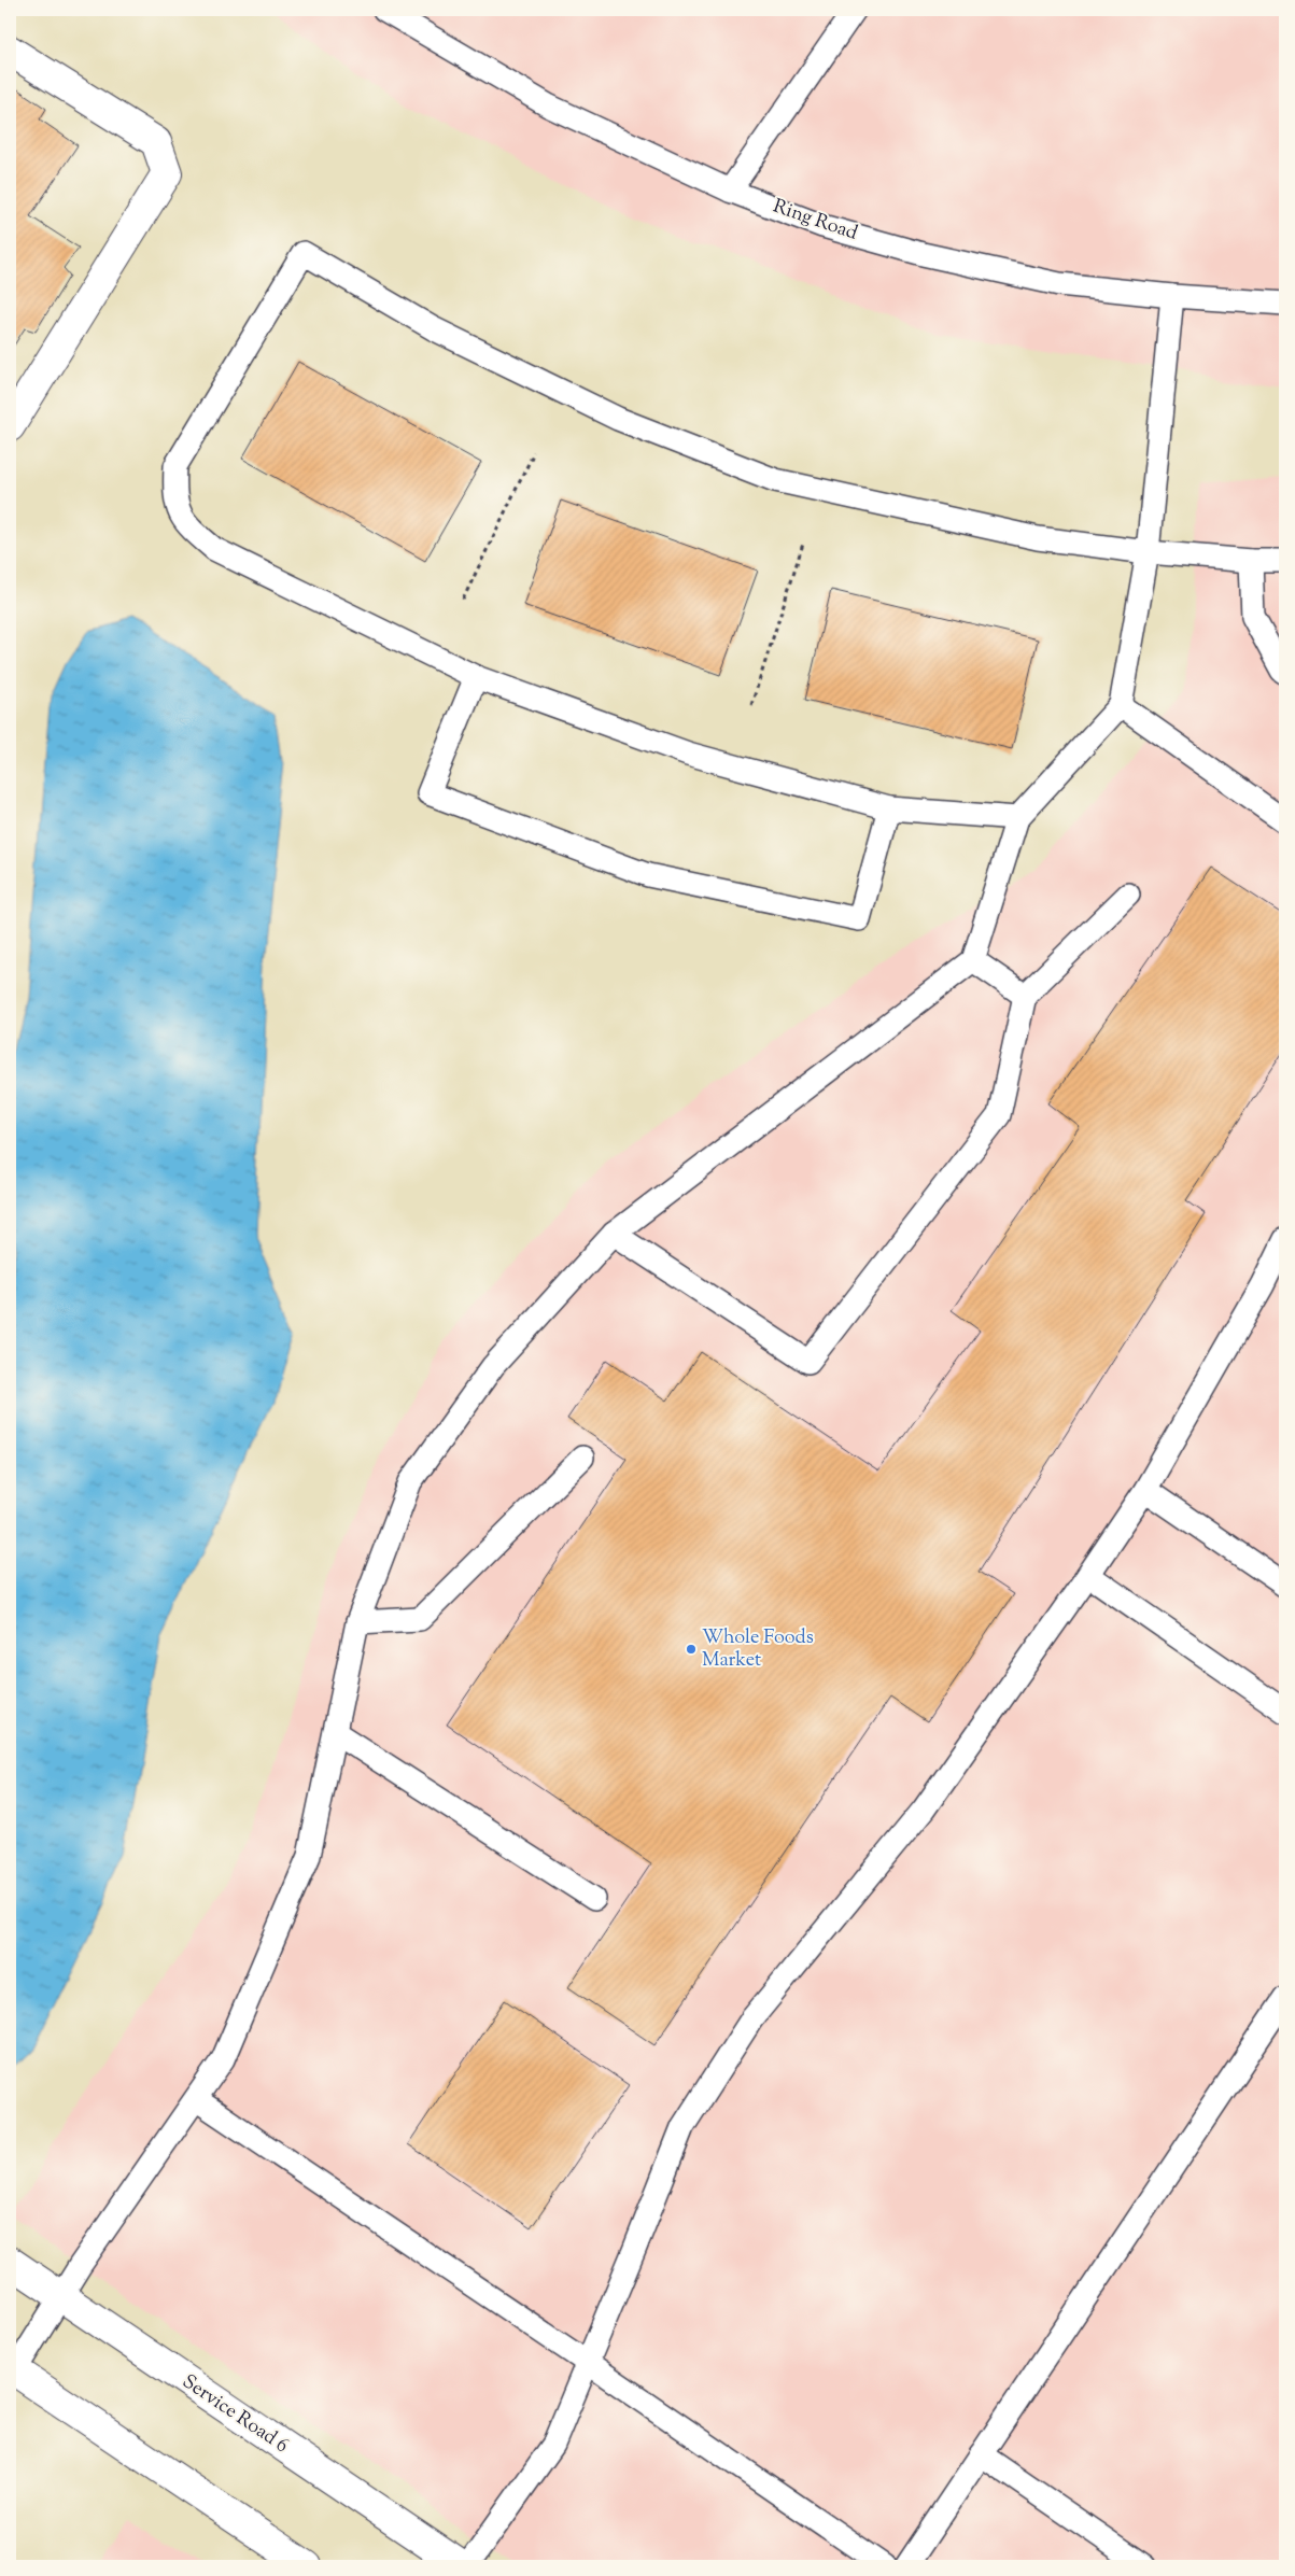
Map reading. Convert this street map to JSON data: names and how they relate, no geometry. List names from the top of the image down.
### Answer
{
  "streets": {
    "street": ["Service Road 6"],
    "lane": ["Ring Road"]
  },
  "places": ["Whole Foods Market"]
}
